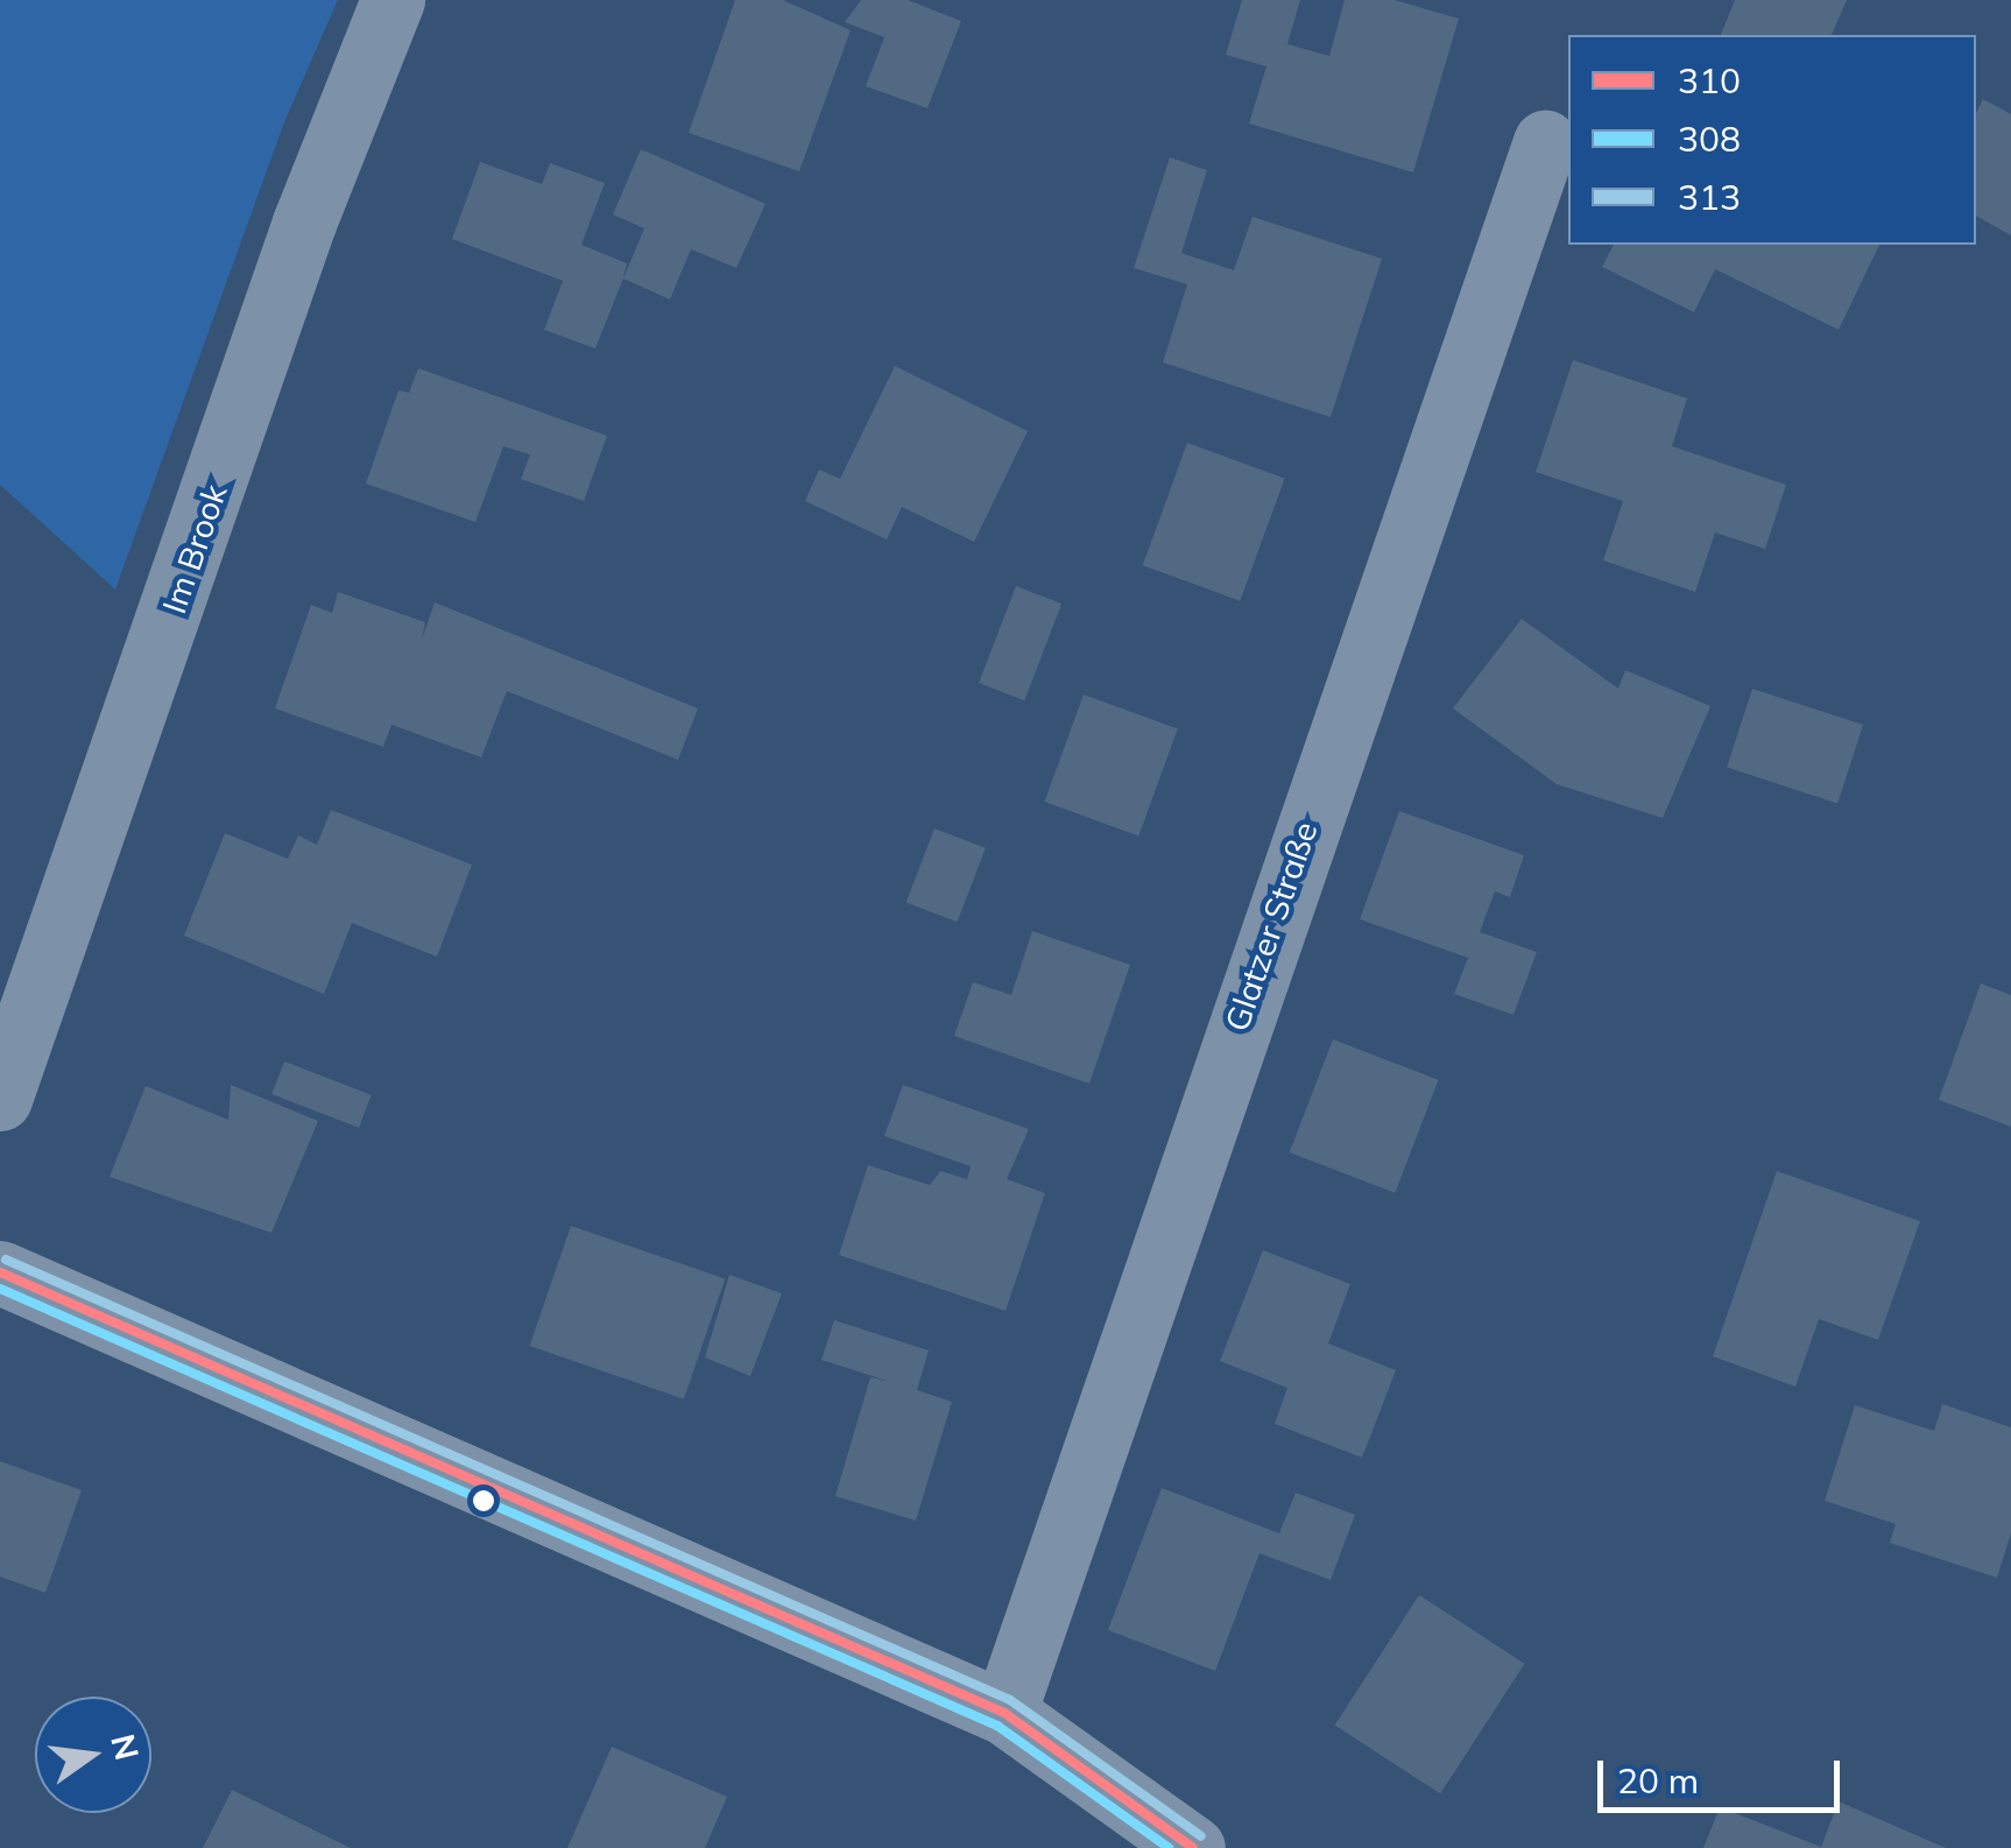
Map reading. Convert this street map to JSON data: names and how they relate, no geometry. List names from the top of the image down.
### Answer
{
  "streets": {
    "street": ["Im Brook", "Glatzer Straße"]
  },
  "lines": ["transit line 313", "transit line 310", "transit line 308"],
  "legend": ["310", "308", "313"],
  "scale_bar": "20 m",
  "north": "right"
}
